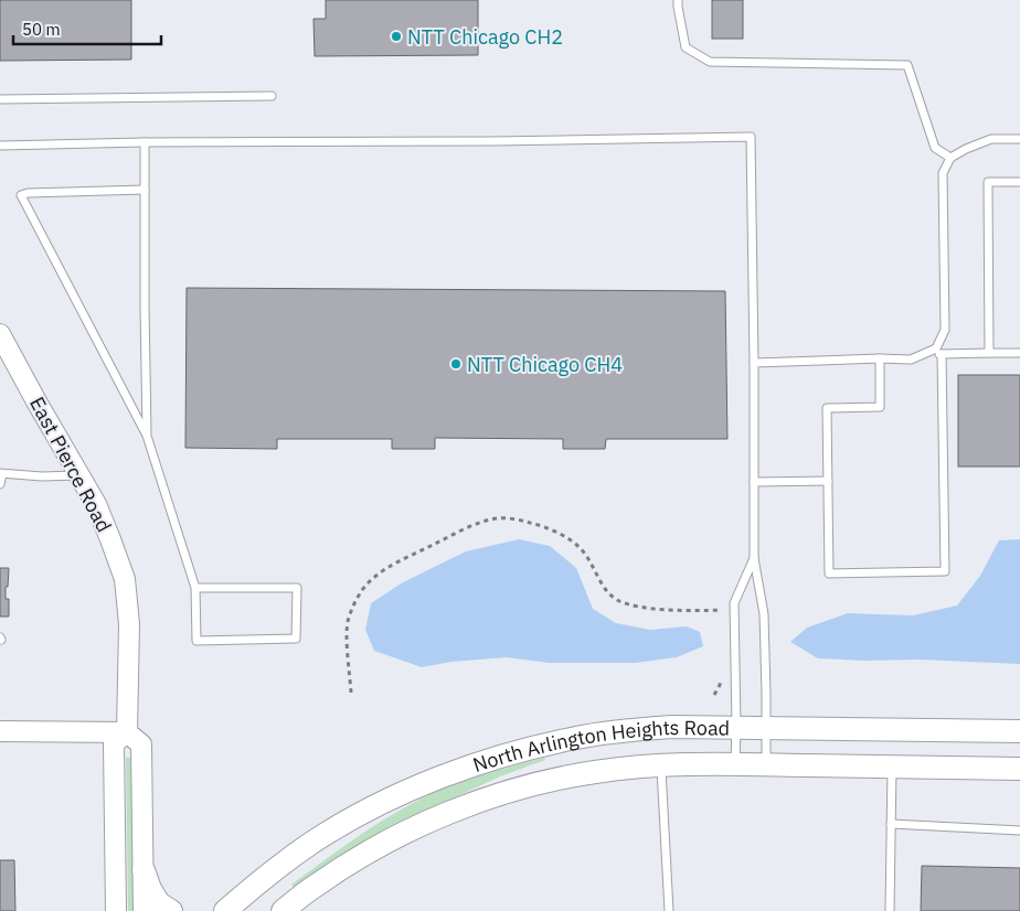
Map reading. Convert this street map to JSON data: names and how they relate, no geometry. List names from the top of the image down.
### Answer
{
  "streets": {
    "main road": ["North Arlington Heights Road"],
    "street": ["East Pierce Road"]
  },
  "places": ["NTT Chicago CH2", "NTT Chicago CH4"],
  "scale_bar": "50 m"
}
